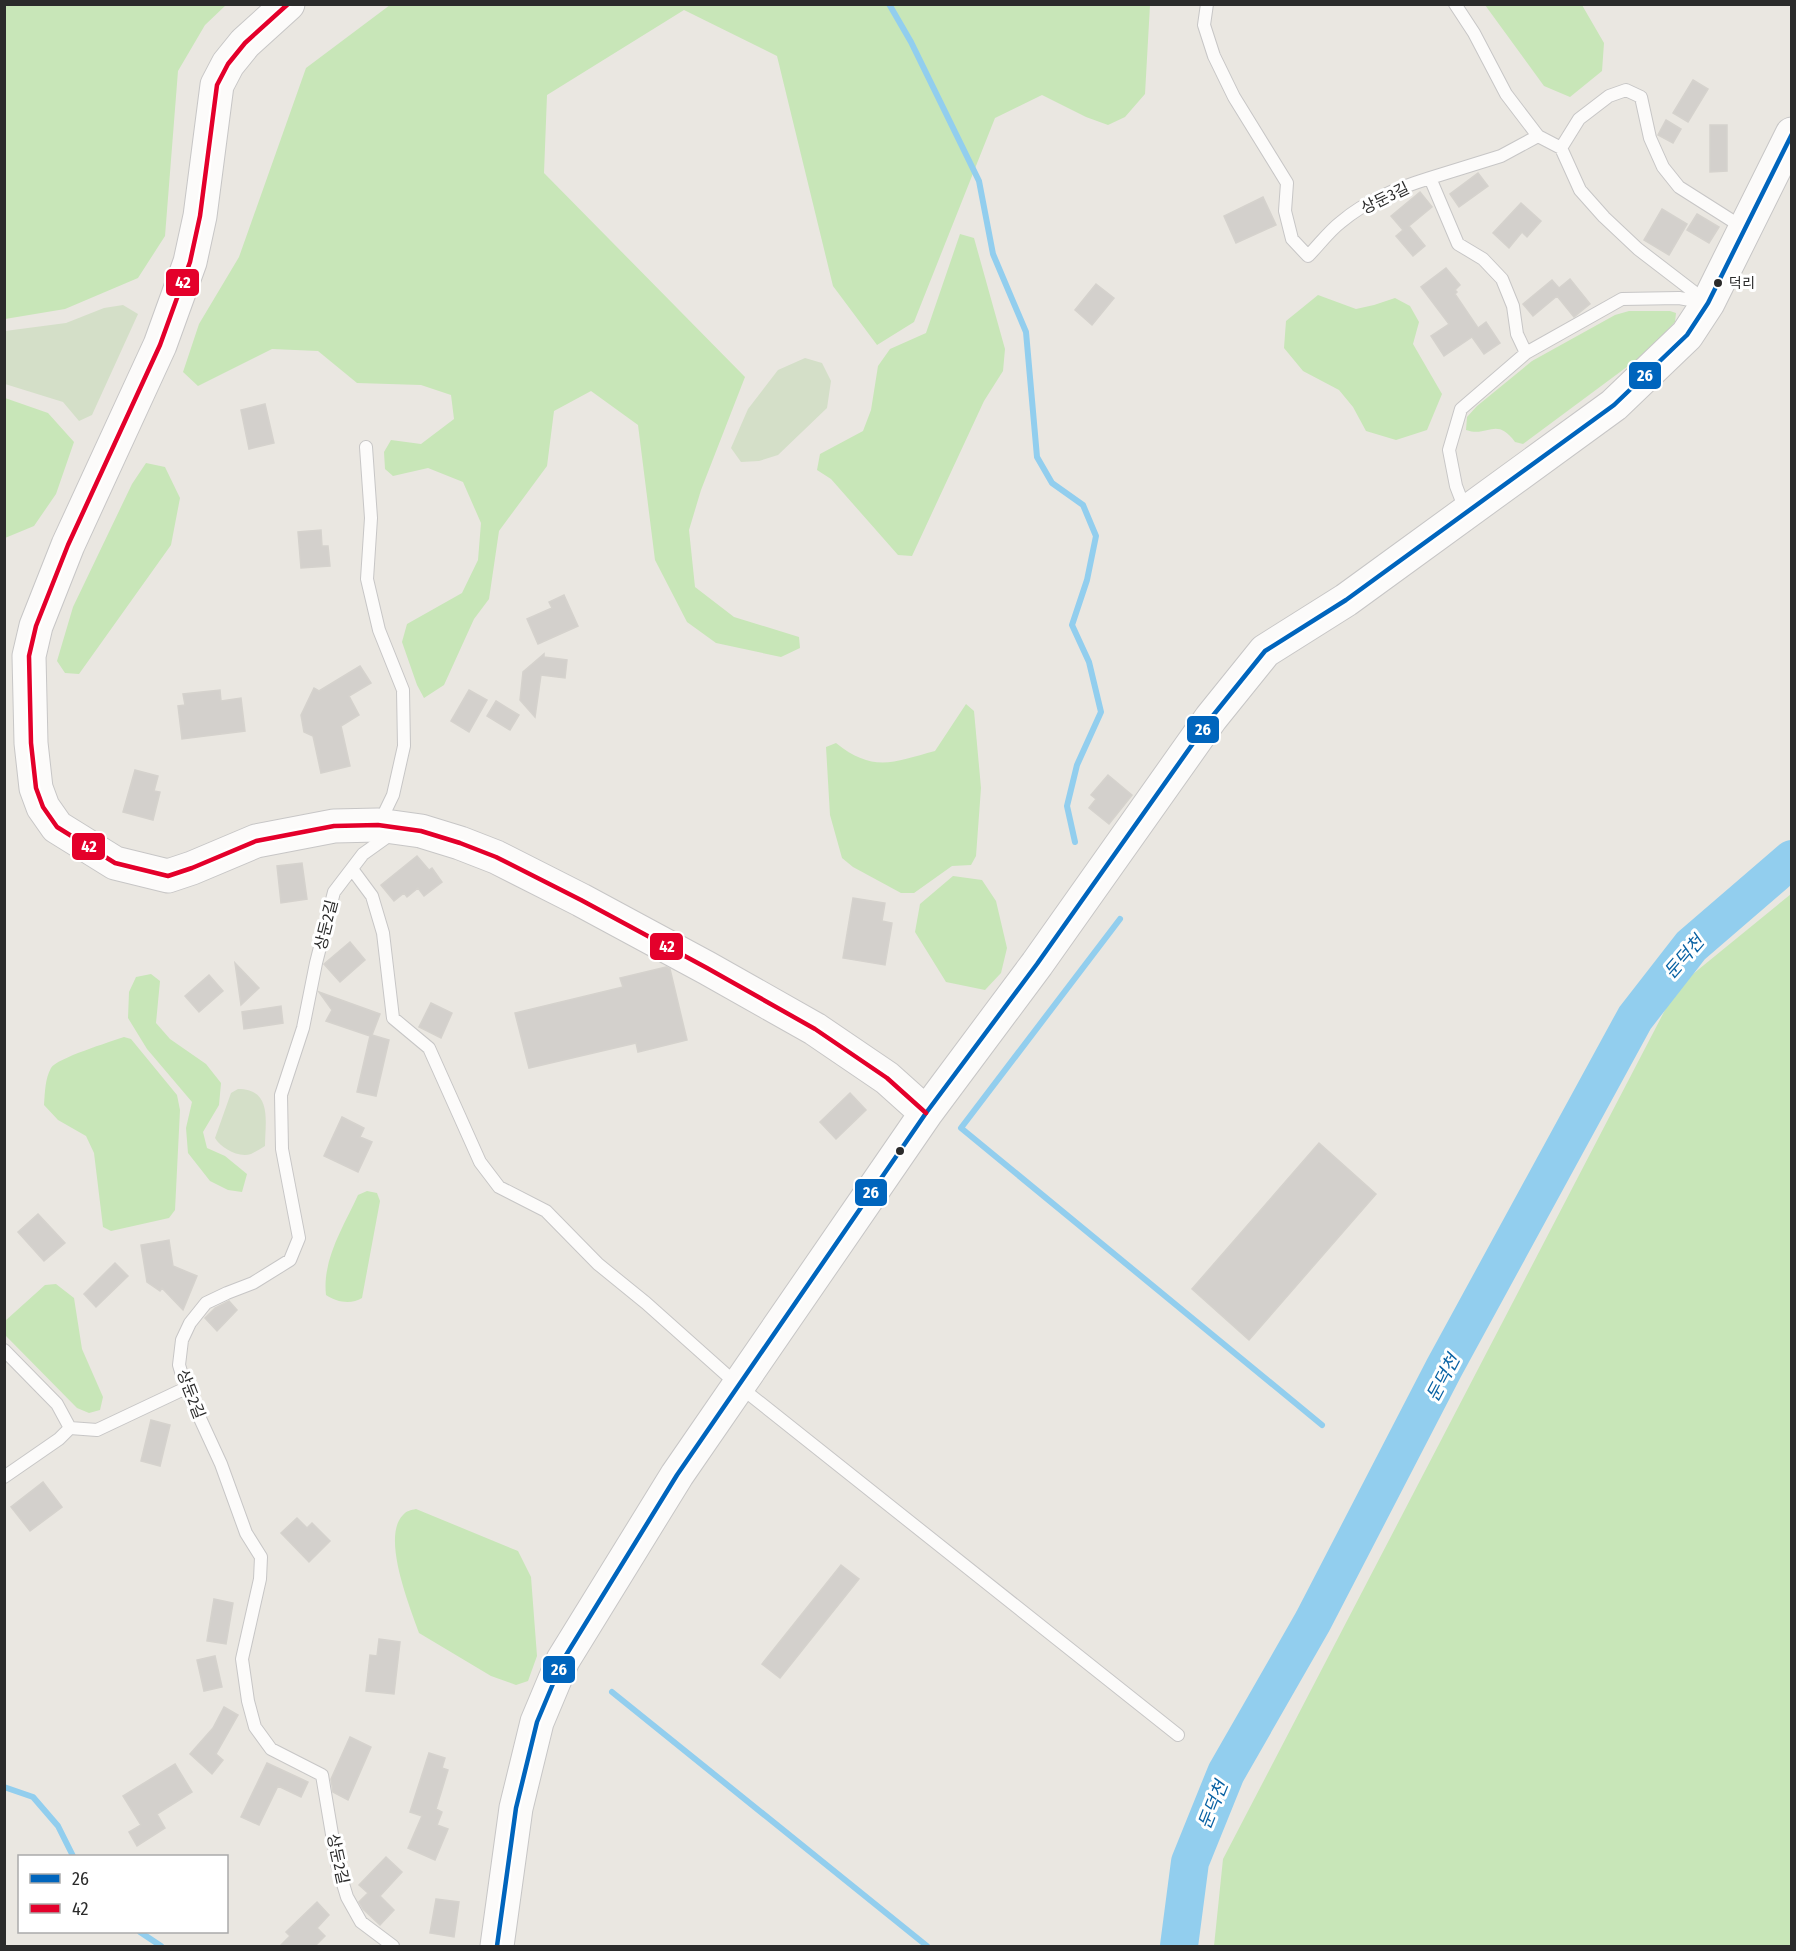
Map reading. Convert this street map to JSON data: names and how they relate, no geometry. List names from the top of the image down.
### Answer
{
  "streets": {
    "lane": ["상둔3길", "상둔2길"]
  },
  "water": ["둔덕천"],
  "places": ["덕리"],
  "lines": ["transit line 42", "transit line 26"],
  "legend": ["26", "42"]
}
